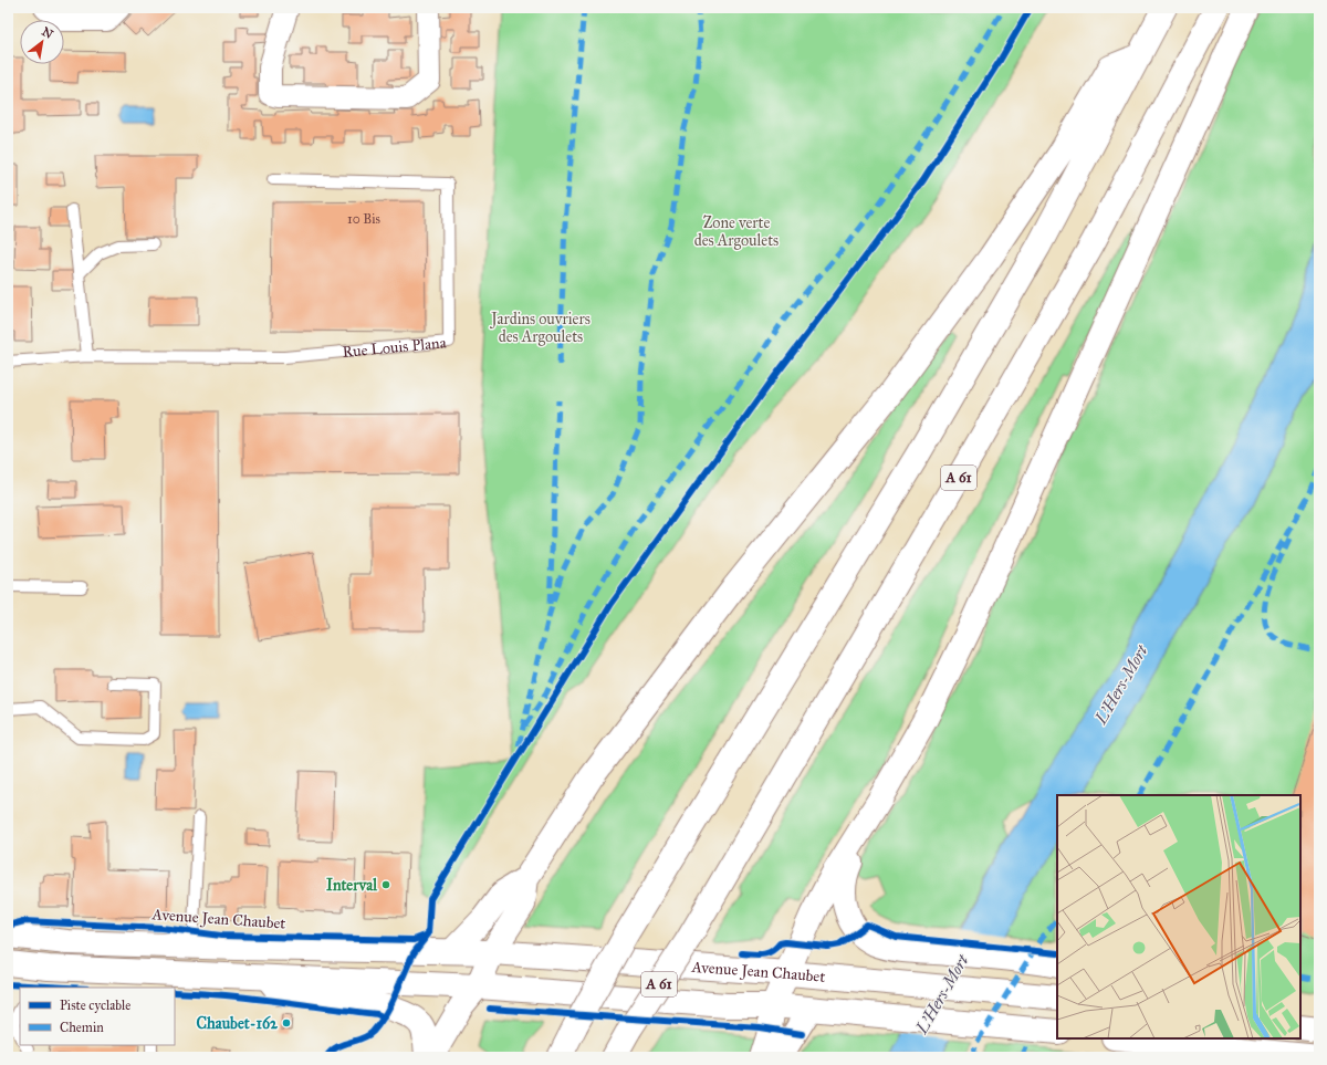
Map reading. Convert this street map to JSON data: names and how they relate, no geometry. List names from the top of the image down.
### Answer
{
  "streets": {
    "main road": ["A 61", "Avenue Jean Chaubet"],
    "lane": ["Rue Louis Plana"]
  },
  "water": ["L'Hers-Mort"],
  "parks": ["Zone verte des Argoulets", "Jardins ouvriers des Argoulets"],
  "places": ["Interval", "Chaubet-162"],
  "house_numbers": ["10 Bis"],
  "legend": ["Piste cyclable", "Chemin"],
  "north": "top right"
}
